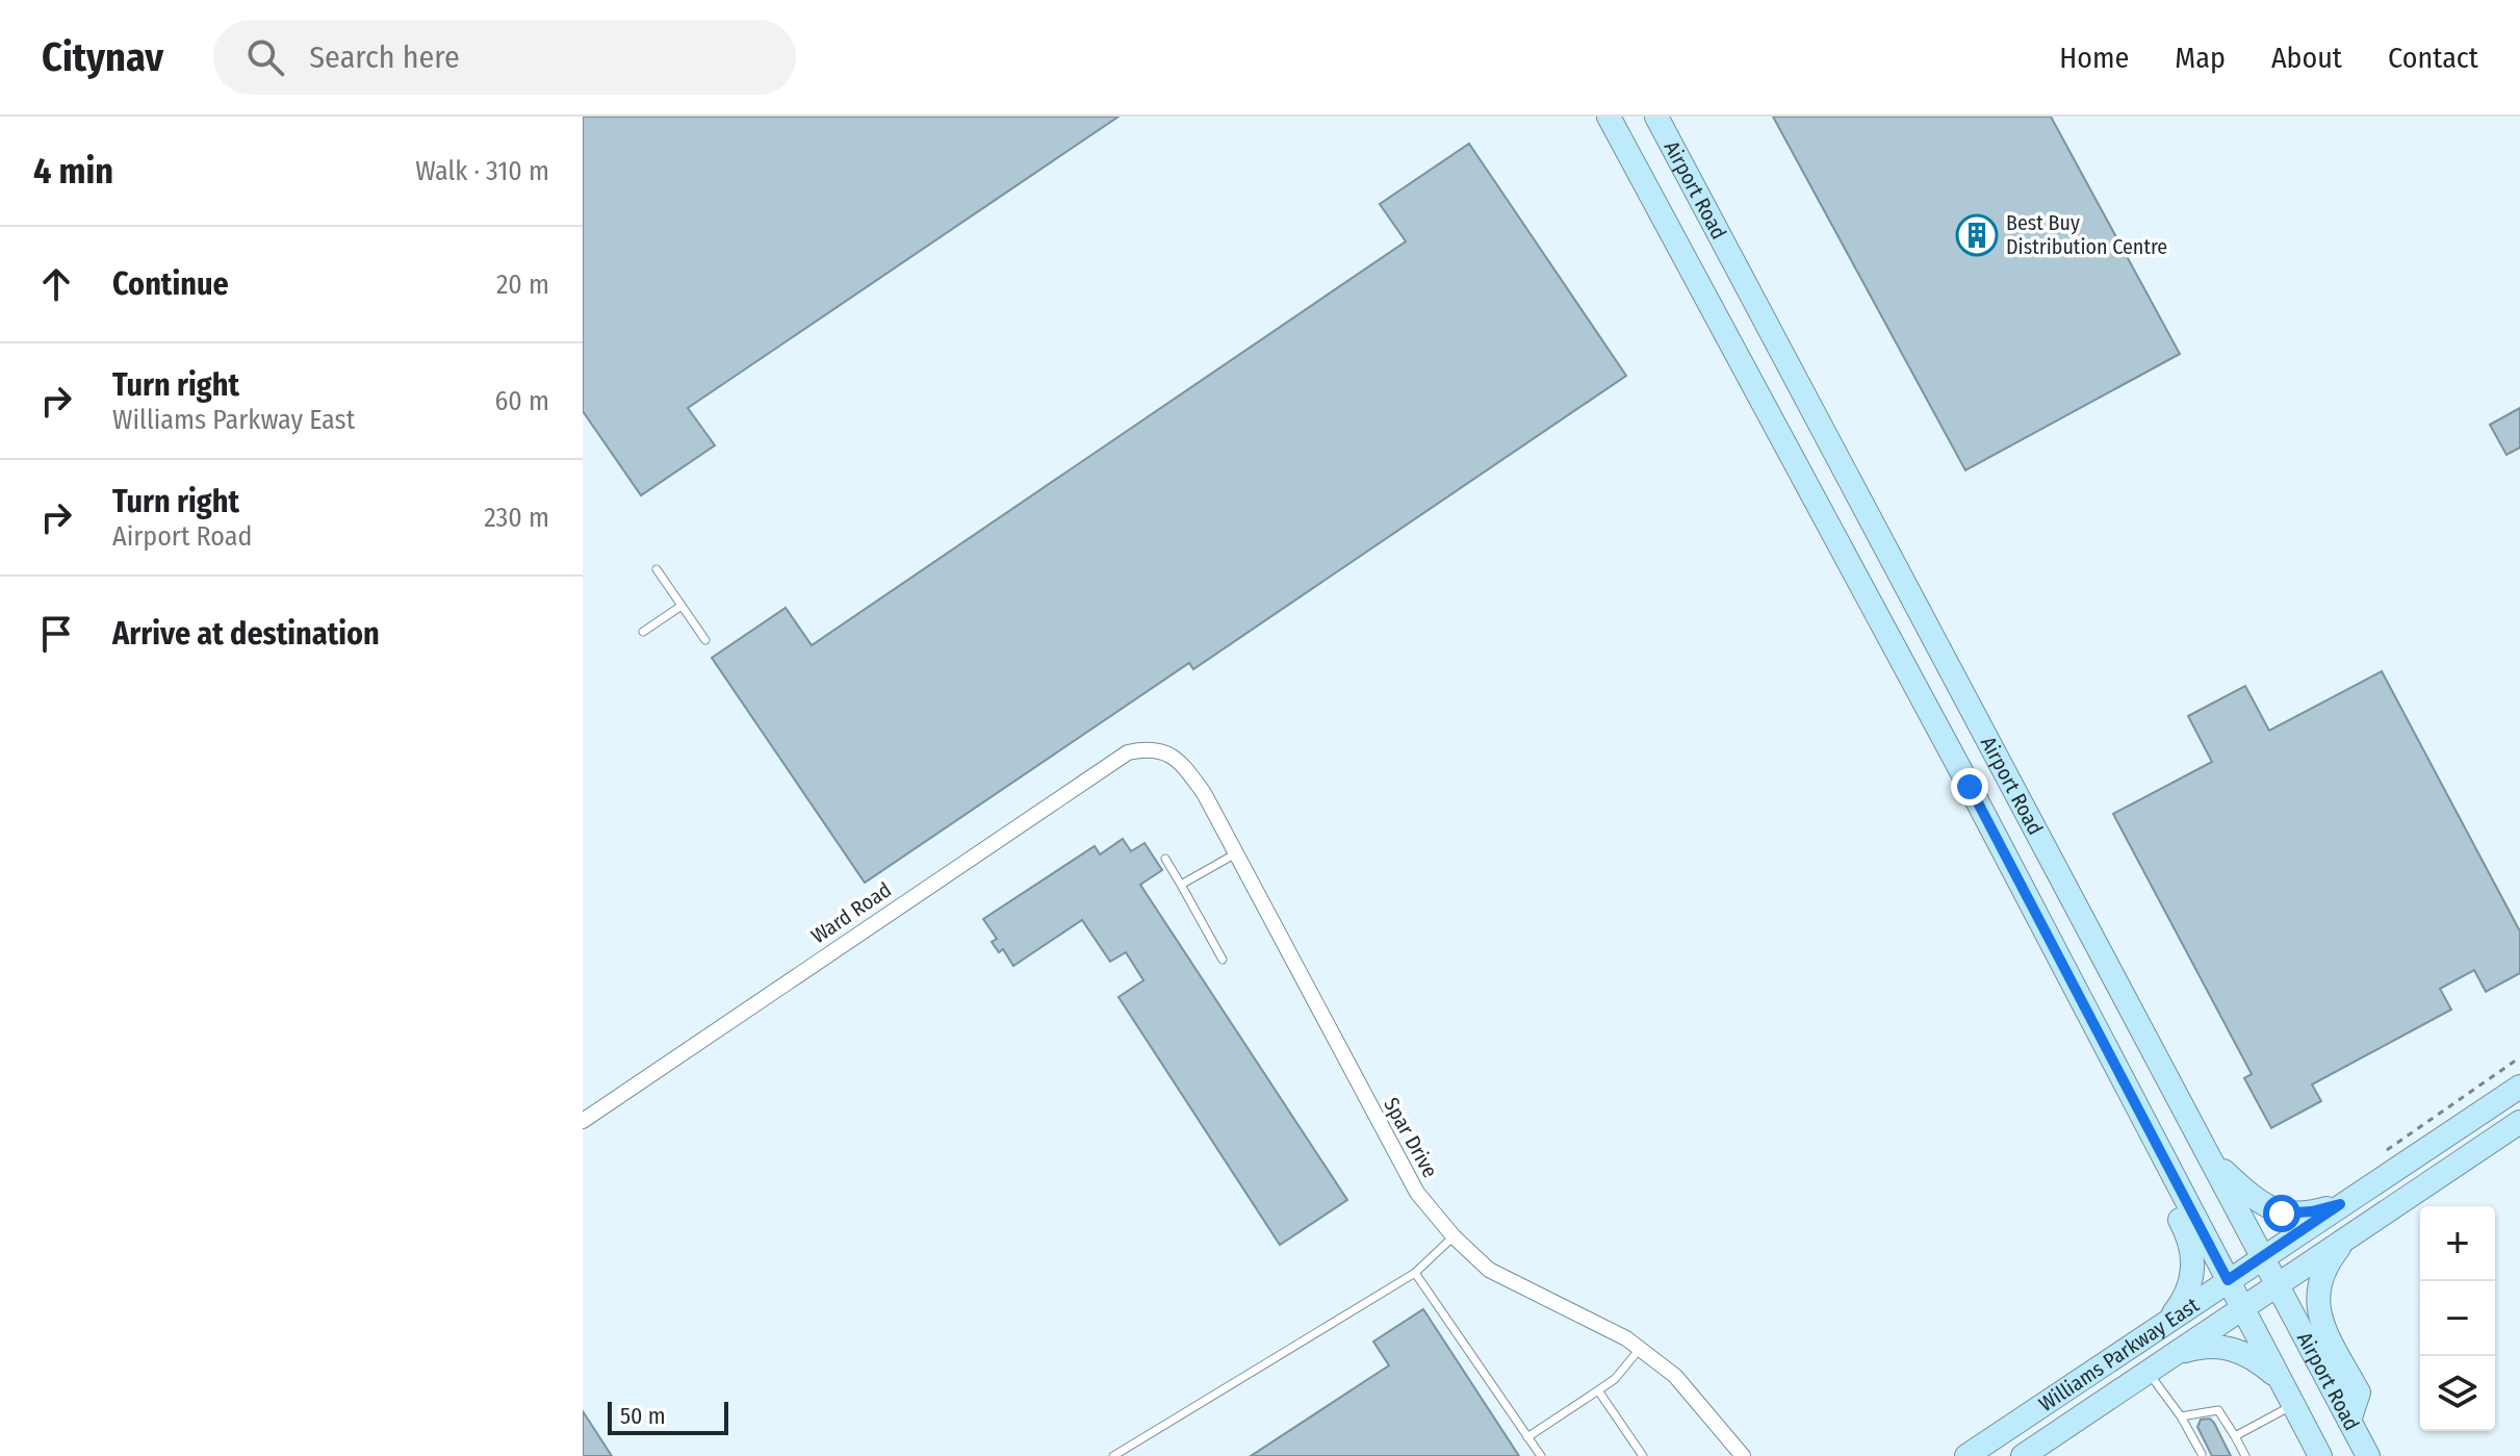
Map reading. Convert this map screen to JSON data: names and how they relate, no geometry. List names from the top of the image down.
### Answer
{
  "streets": {
    "main road": ["Airport Road", "Williams Parkway East"],
    "street": ["Ward Road", "Spar Drive"]
  },
  "crossings": [
    ["Airport Road", "Williams Parkway East"],
    ["Ward Road", "Spar Drive"]
  ],
  "places": {
    "building": ["Best Buy Distribution Centre"]
  },
  "scale_bar": "50 m",
  "page": {
    "header": "Citynav",
    "search": "Search here",
    "nav": [
      "Home",
      "Map",
      "About",
      "Contact"
    ],
    "heading": ["4 min", "Walk · 310 m"],
    "list": [
      ["Continue", "20 m"],
      ["Turn right", "Williams Parkway East", "60 m"],
      ["Turn right", "Airport Road", "230 m"],
      "Arrive at destination"
    ],
    "map_buttons": ["+", "−"],
    "scale": "50 m"
  }
}
